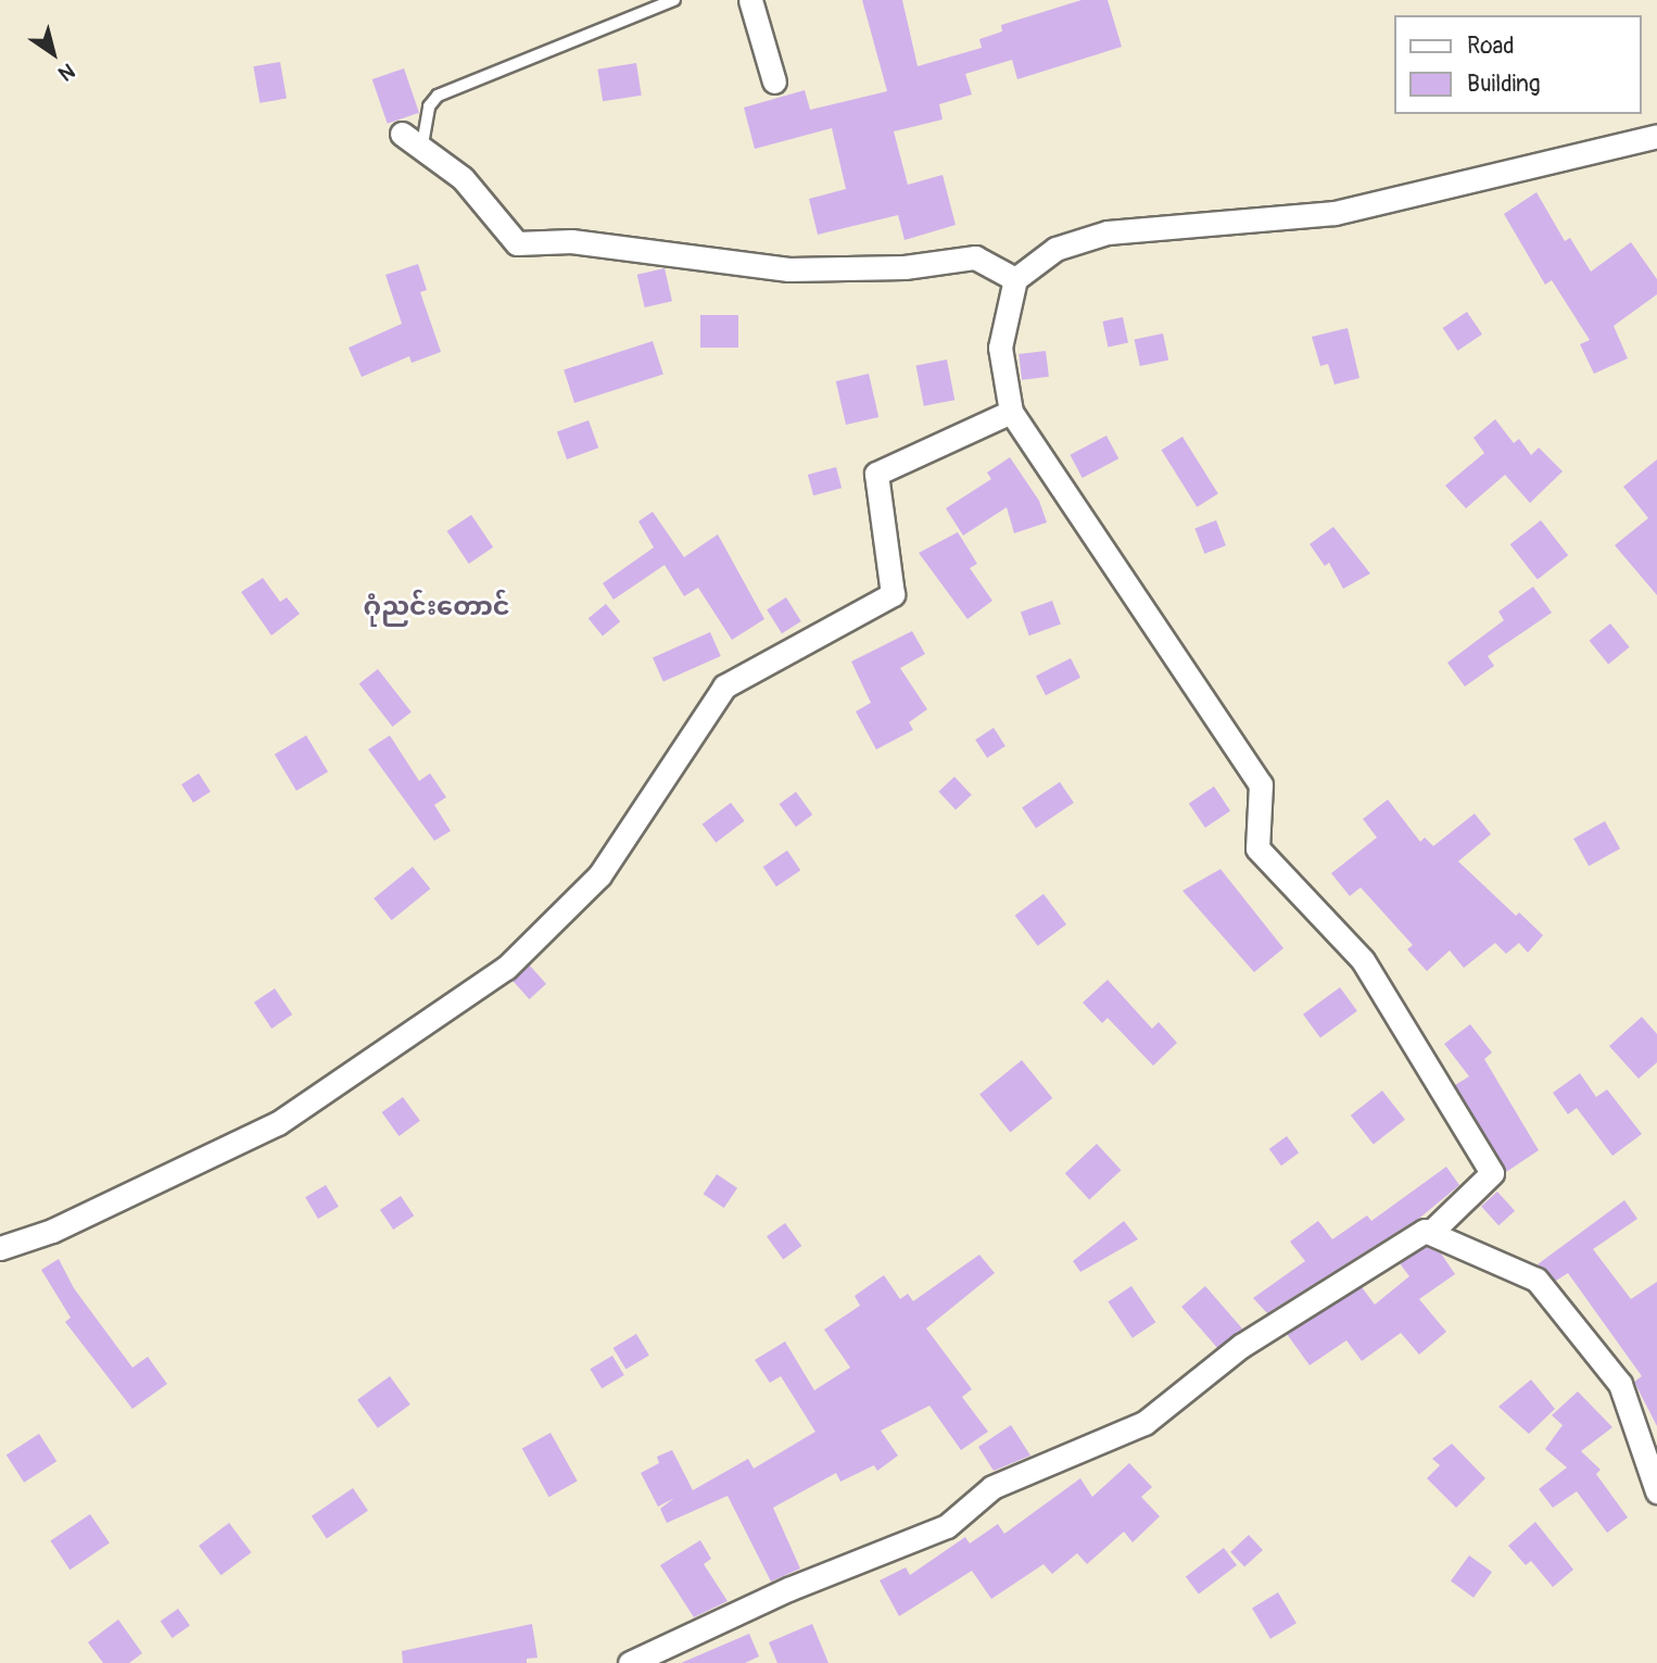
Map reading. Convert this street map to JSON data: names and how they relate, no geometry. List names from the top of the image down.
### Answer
{
  "districts": ["ဂုံညင်းတောင်"],
  "legend": ["Road", "Building"],
  "north": "bottom right"
}
